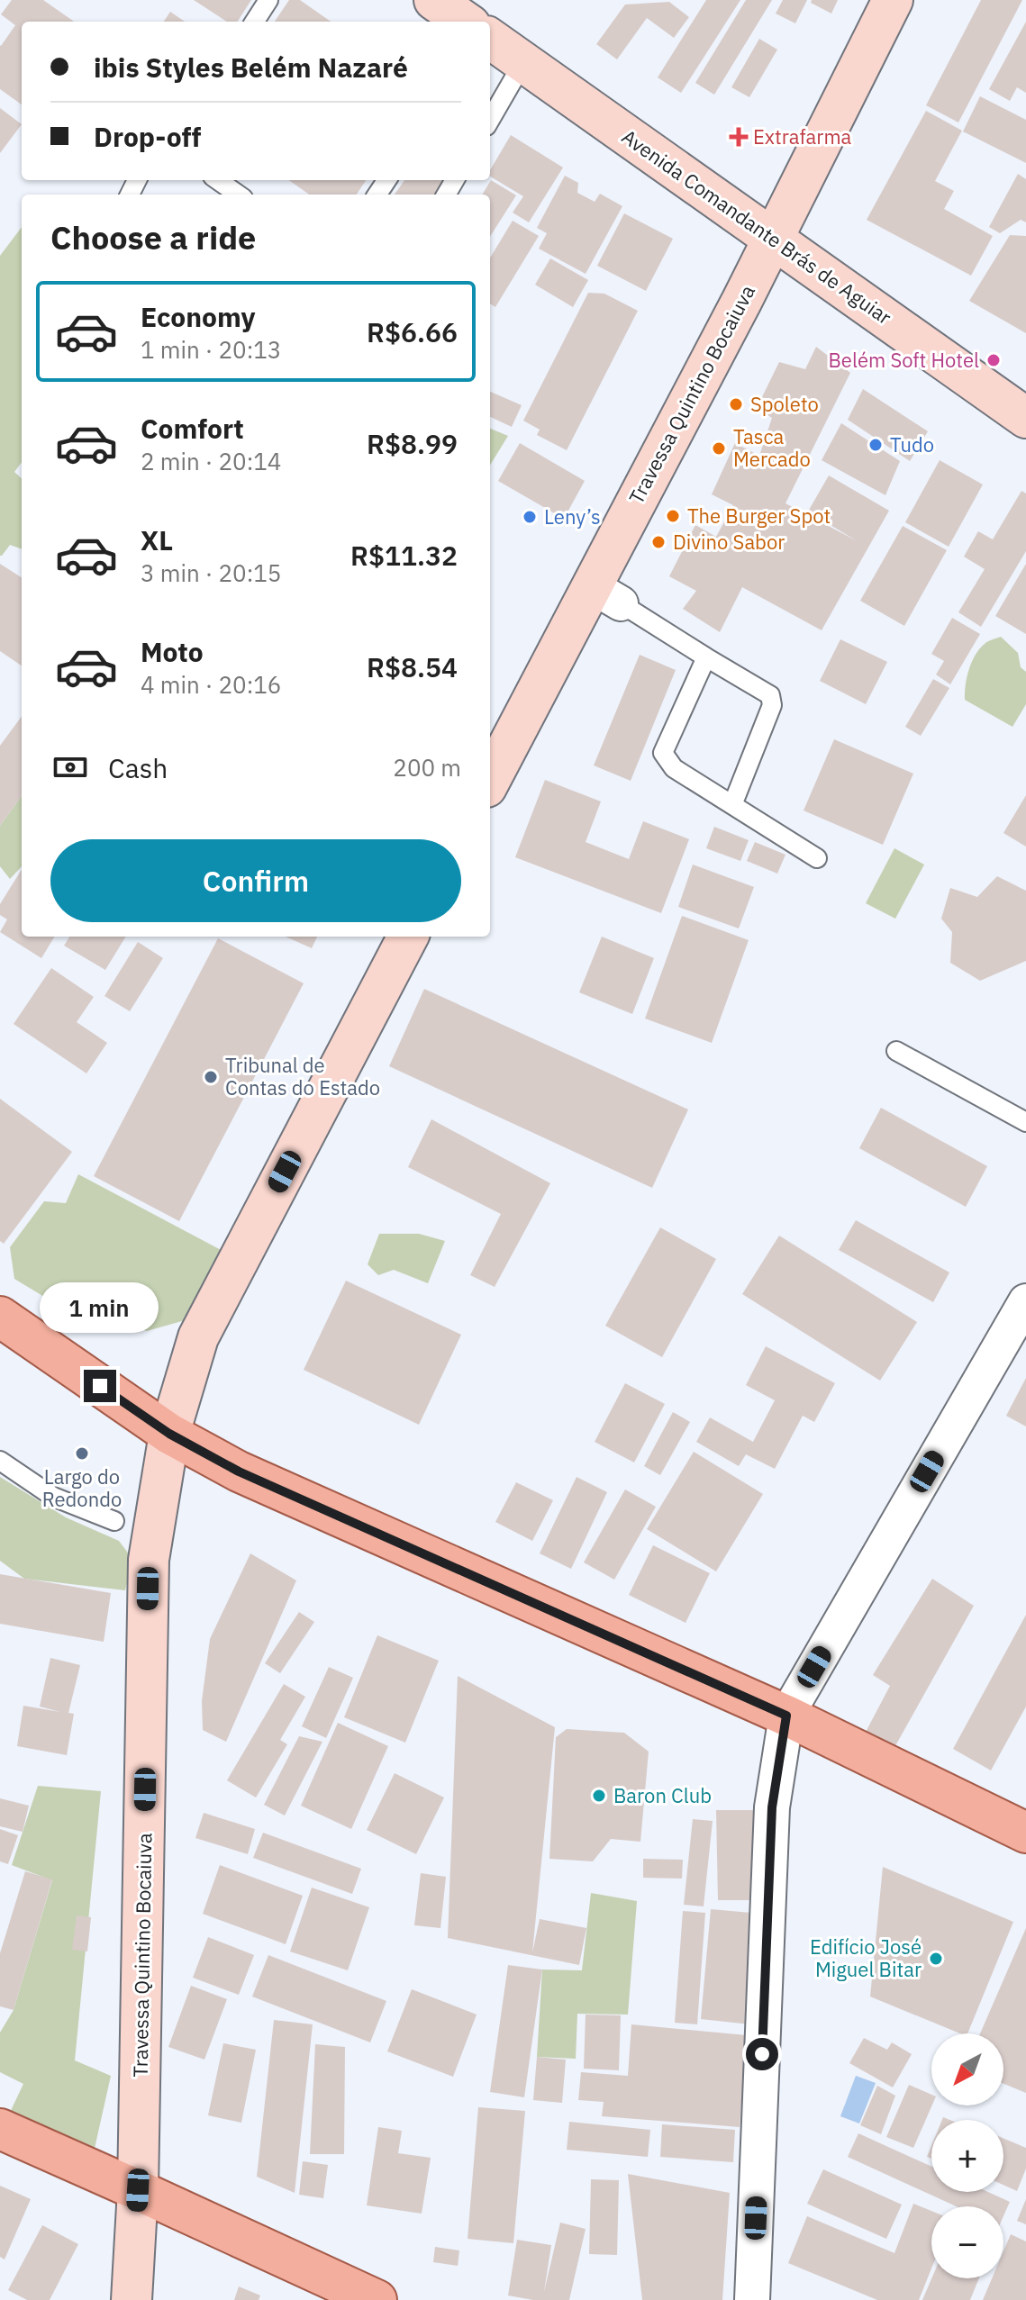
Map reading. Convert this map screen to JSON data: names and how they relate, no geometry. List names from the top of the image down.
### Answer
{
  "streets": {
    "street": ["Avenida Comandante Brás de Aguiar", "Travessa Quintino Bocaiuva"]
  },
  "crossings": [
    ["Avenida Comandante Brás de Aguiar", "Travessa Quintino Bocaiuva"]
  ],
  "places": {
    "health": ["Extrafarma"],
    "other": [
      "Belém Soft Hotel",
      "Spoleto",
      "Tudo",
      "Tasca Mercado",
      "The Burger Spot",
      "Leny’s",
      "Divino Sabor",
      "Tribunal de Contas do Estado",
      "Largo do Redondo",
      "Baron Club",
      "Edifício José Miguel Bitar"
    ]
  },
  "north": "bottom left",
  "page": {
    "banner": ["ibis Styles Belém Nazaré", "Drop-off"],
    "heading": "Choose a ride",
    "list": [
      {
        "name": "Economy",
        "note": "1 min · 20:13",
        "value": "R$6.66"
      },
      {
        "name": "Comfort",
        "note": "2 min · 20:14",
        "value": "R$8.99"
      },
      {
        "name": "XL",
        "note": "3 min · 20:15",
        "value": "R$11.32"
      },
      {
        "name": "Moto",
        "note": "4 min · 20:16",
        "value": "R$8.54"
      }
    ],
    "pay": ["Cash", "200 m"],
    "buttons": "Confirm",
    "bubble": "1 min",
    "map_buttons": ["+", "−"]
  }
}
